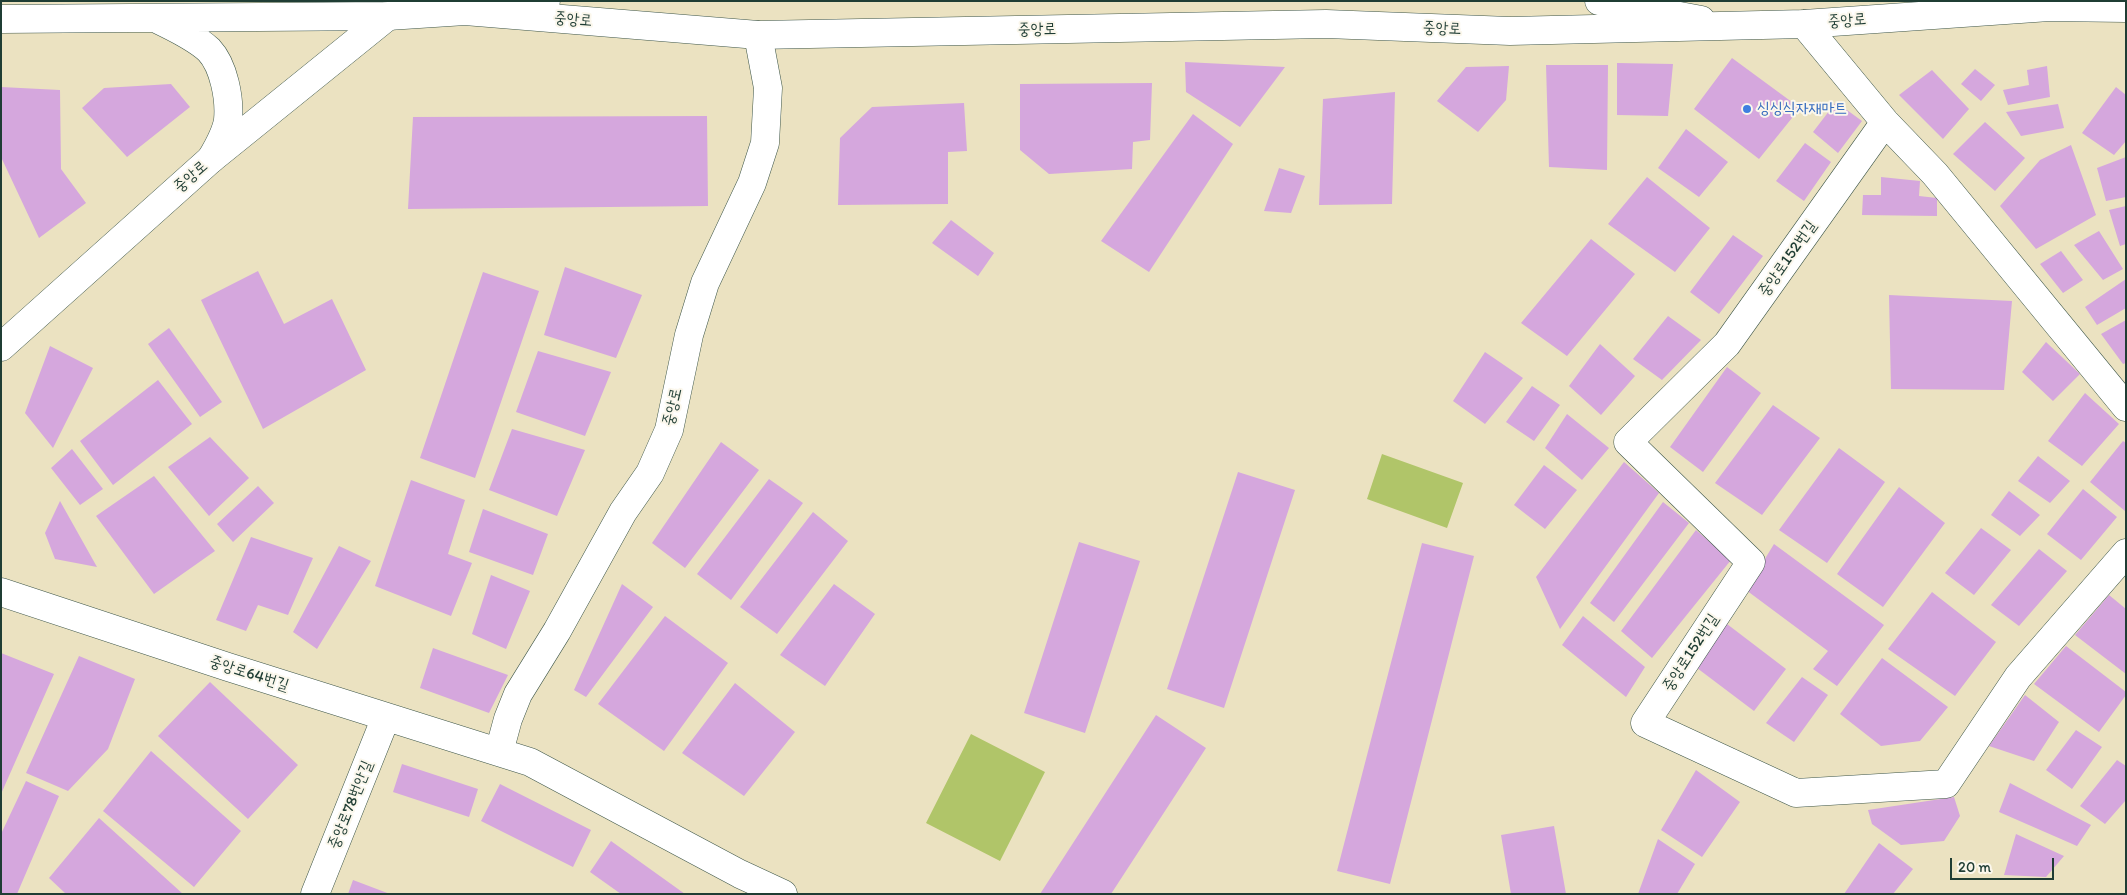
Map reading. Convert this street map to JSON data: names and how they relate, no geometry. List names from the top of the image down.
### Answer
{
  "streets": {
    "street": [
      "중앙로",
      "중앙로152번길",
      "중앙로64번길",
      "중앙로78번안길"
    ]
  },
  "crossings": [
    ["중앙로", "중앙로64번길"],
    ["중앙로64번길", "중앙로78번안길"]
  ],
  "places": ["싱싱식자재마트"],
  "scale_bar": "20 m"
}
